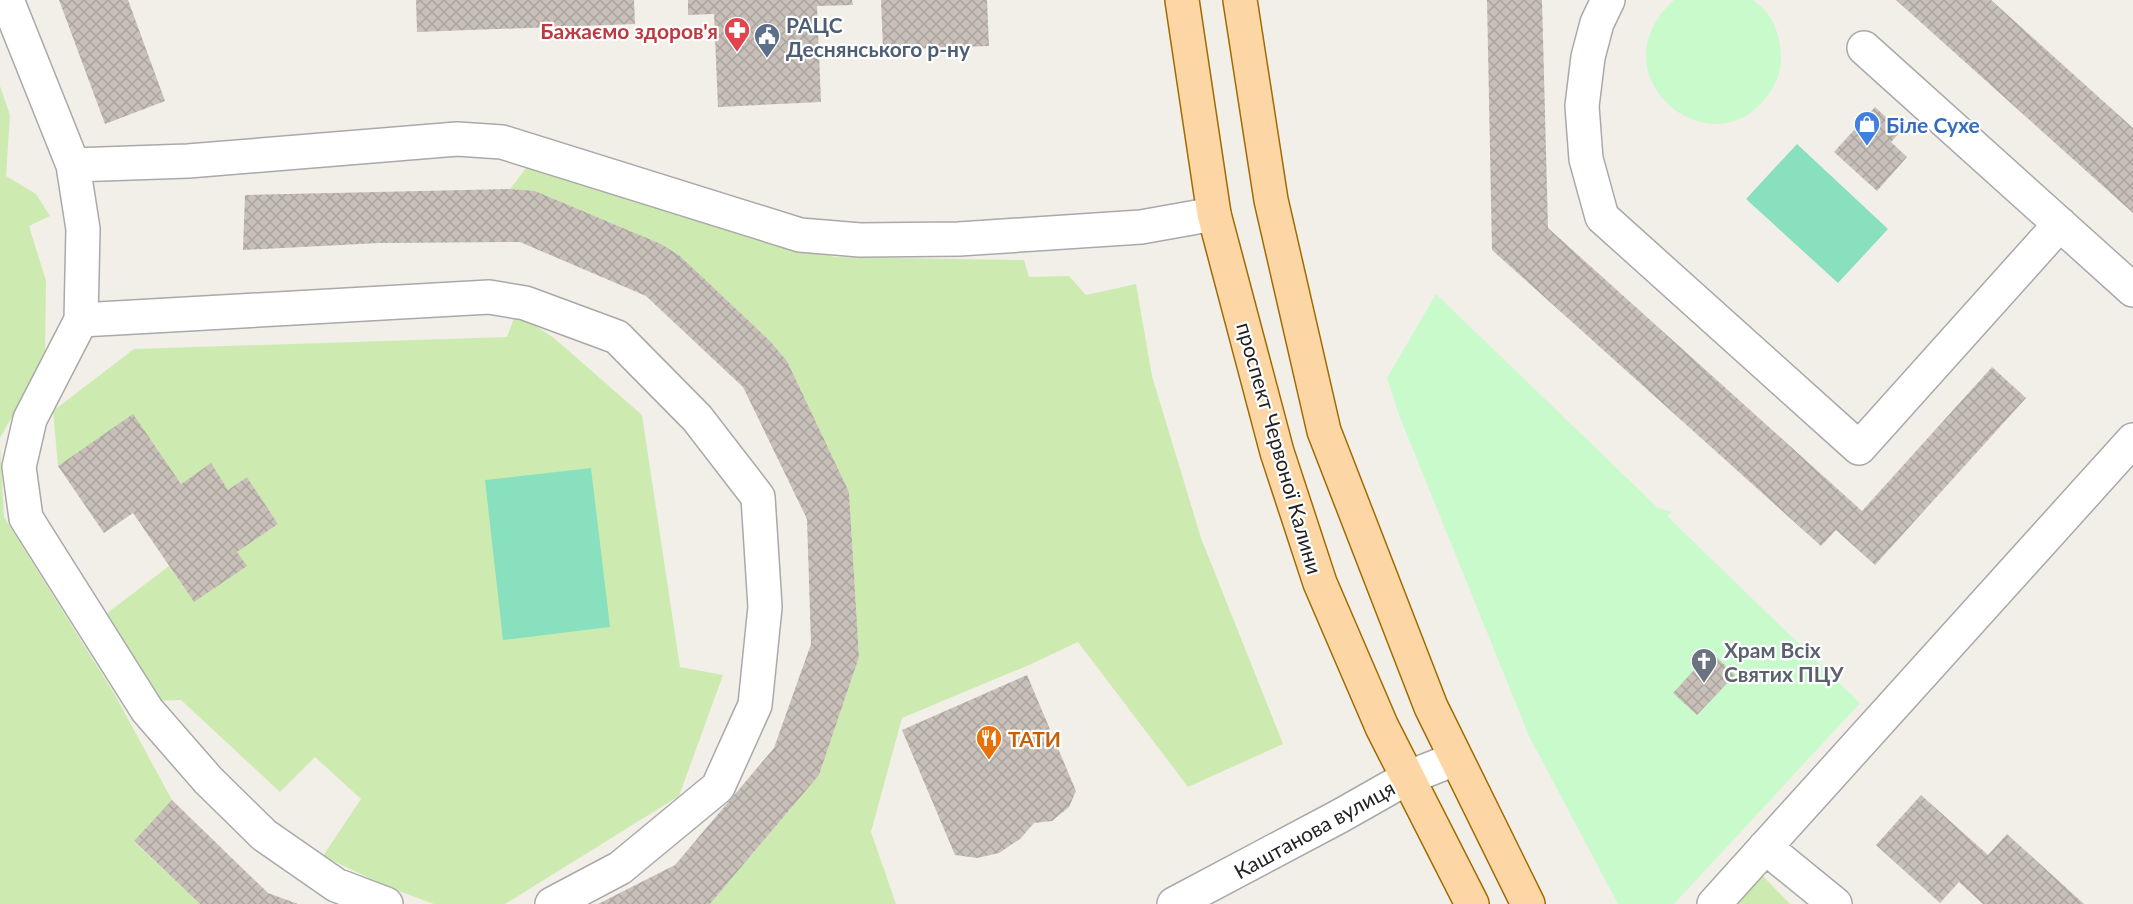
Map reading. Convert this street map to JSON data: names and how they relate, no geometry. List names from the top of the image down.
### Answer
{
  "streets": {
    "main road": ["проспект Червоної Калини"],
    "street": ["Каштанова вулиця"]
  },
  "crossings": [
    ["проспект Червоної Калини", "Каштанова вулиця"]
  ],
  "places": {
    "pharmacy": ["Бажаємо здоров'я"],
    "public building": ["РАЦС Деснянського р-ну"],
    "shop": ["Біле Сухе"],
    "church": ["Храм Всіх Святих ПЦУ"],
    "restaurant": ["ТАТИ"]
  }
}
